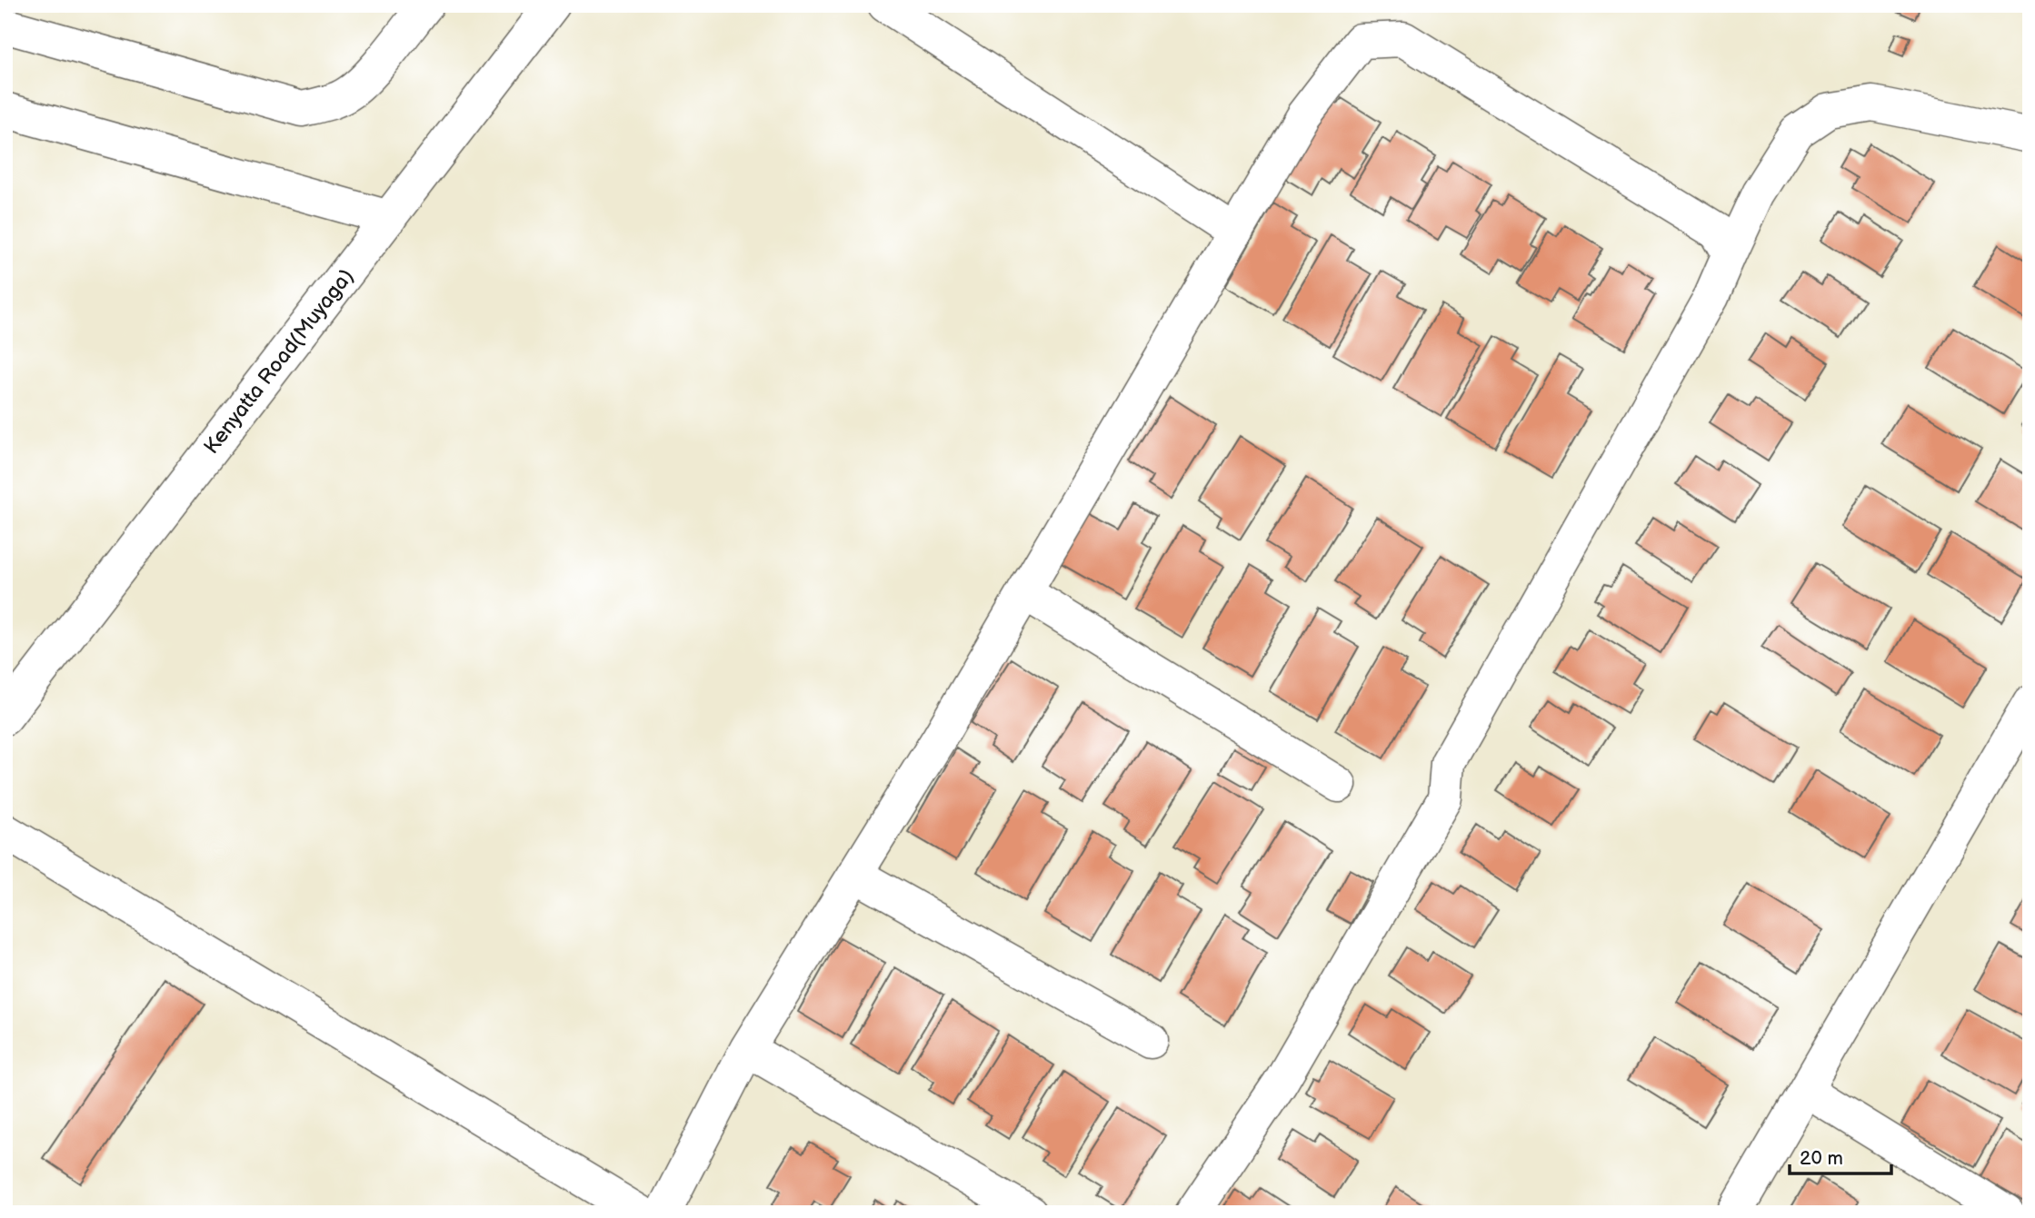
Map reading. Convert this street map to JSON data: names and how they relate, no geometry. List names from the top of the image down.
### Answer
{
  "streets": {
    "street": ["Kenyatta Road(Muyaga)"]
  },
  "scale_bar": "20 m"
}
